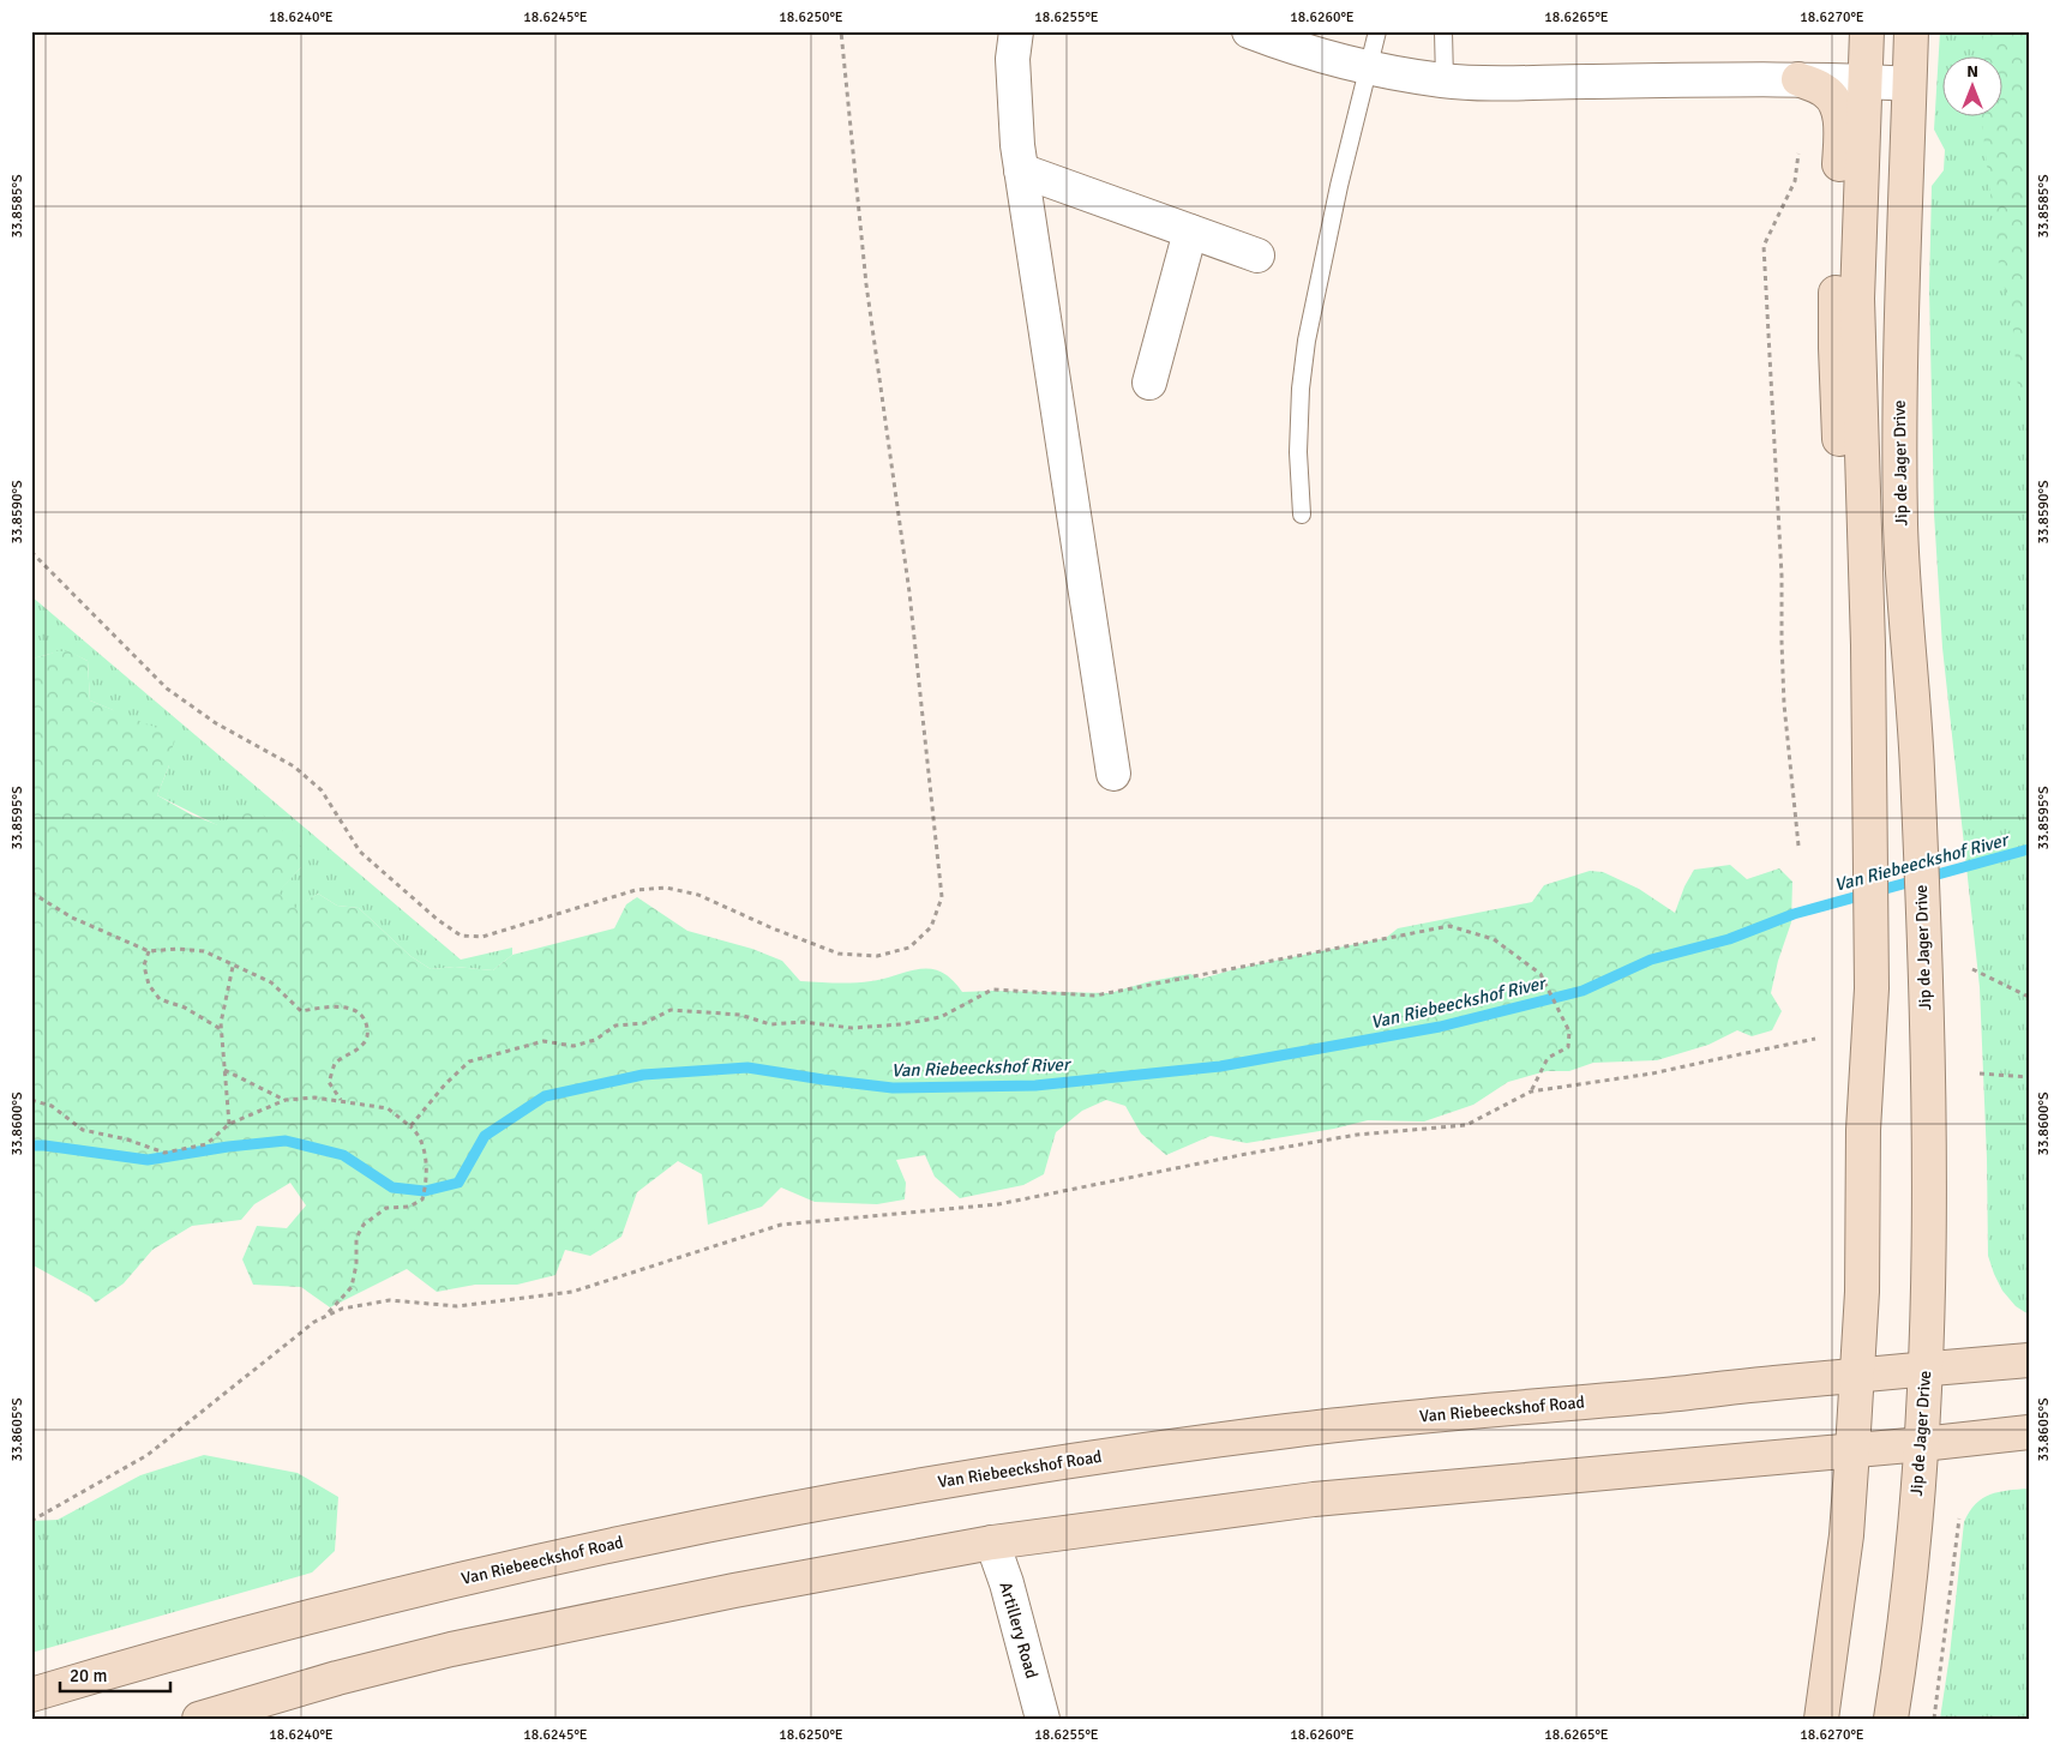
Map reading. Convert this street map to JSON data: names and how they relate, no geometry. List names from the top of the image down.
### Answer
{
  "streets": {
    "main road": ["Jip de Jager Drive", "Van Riebeeckshof Road"],
    "street": ["Artillery Road"]
  },
  "crossings": [
    ["Jip de Jager Drive", "Van Riebeeckshof Road"]
  ],
  "water": ["Van Riebeeckshof River"],
  "scale_bar": "20 m",
  "north": "top",
  "coordinates": [
    "18.6240°E",
    "18.6245°E",
    "18.6250°E",
    "18.6255°E",
    "18.6260°E",
    "18.6265°E",
    "18.6270°E",
    "33.8585°S",
    "33.8590°S",
    "33.8595°S",
    "33.8600°S",
    "33.8605°S"
  ]
}
